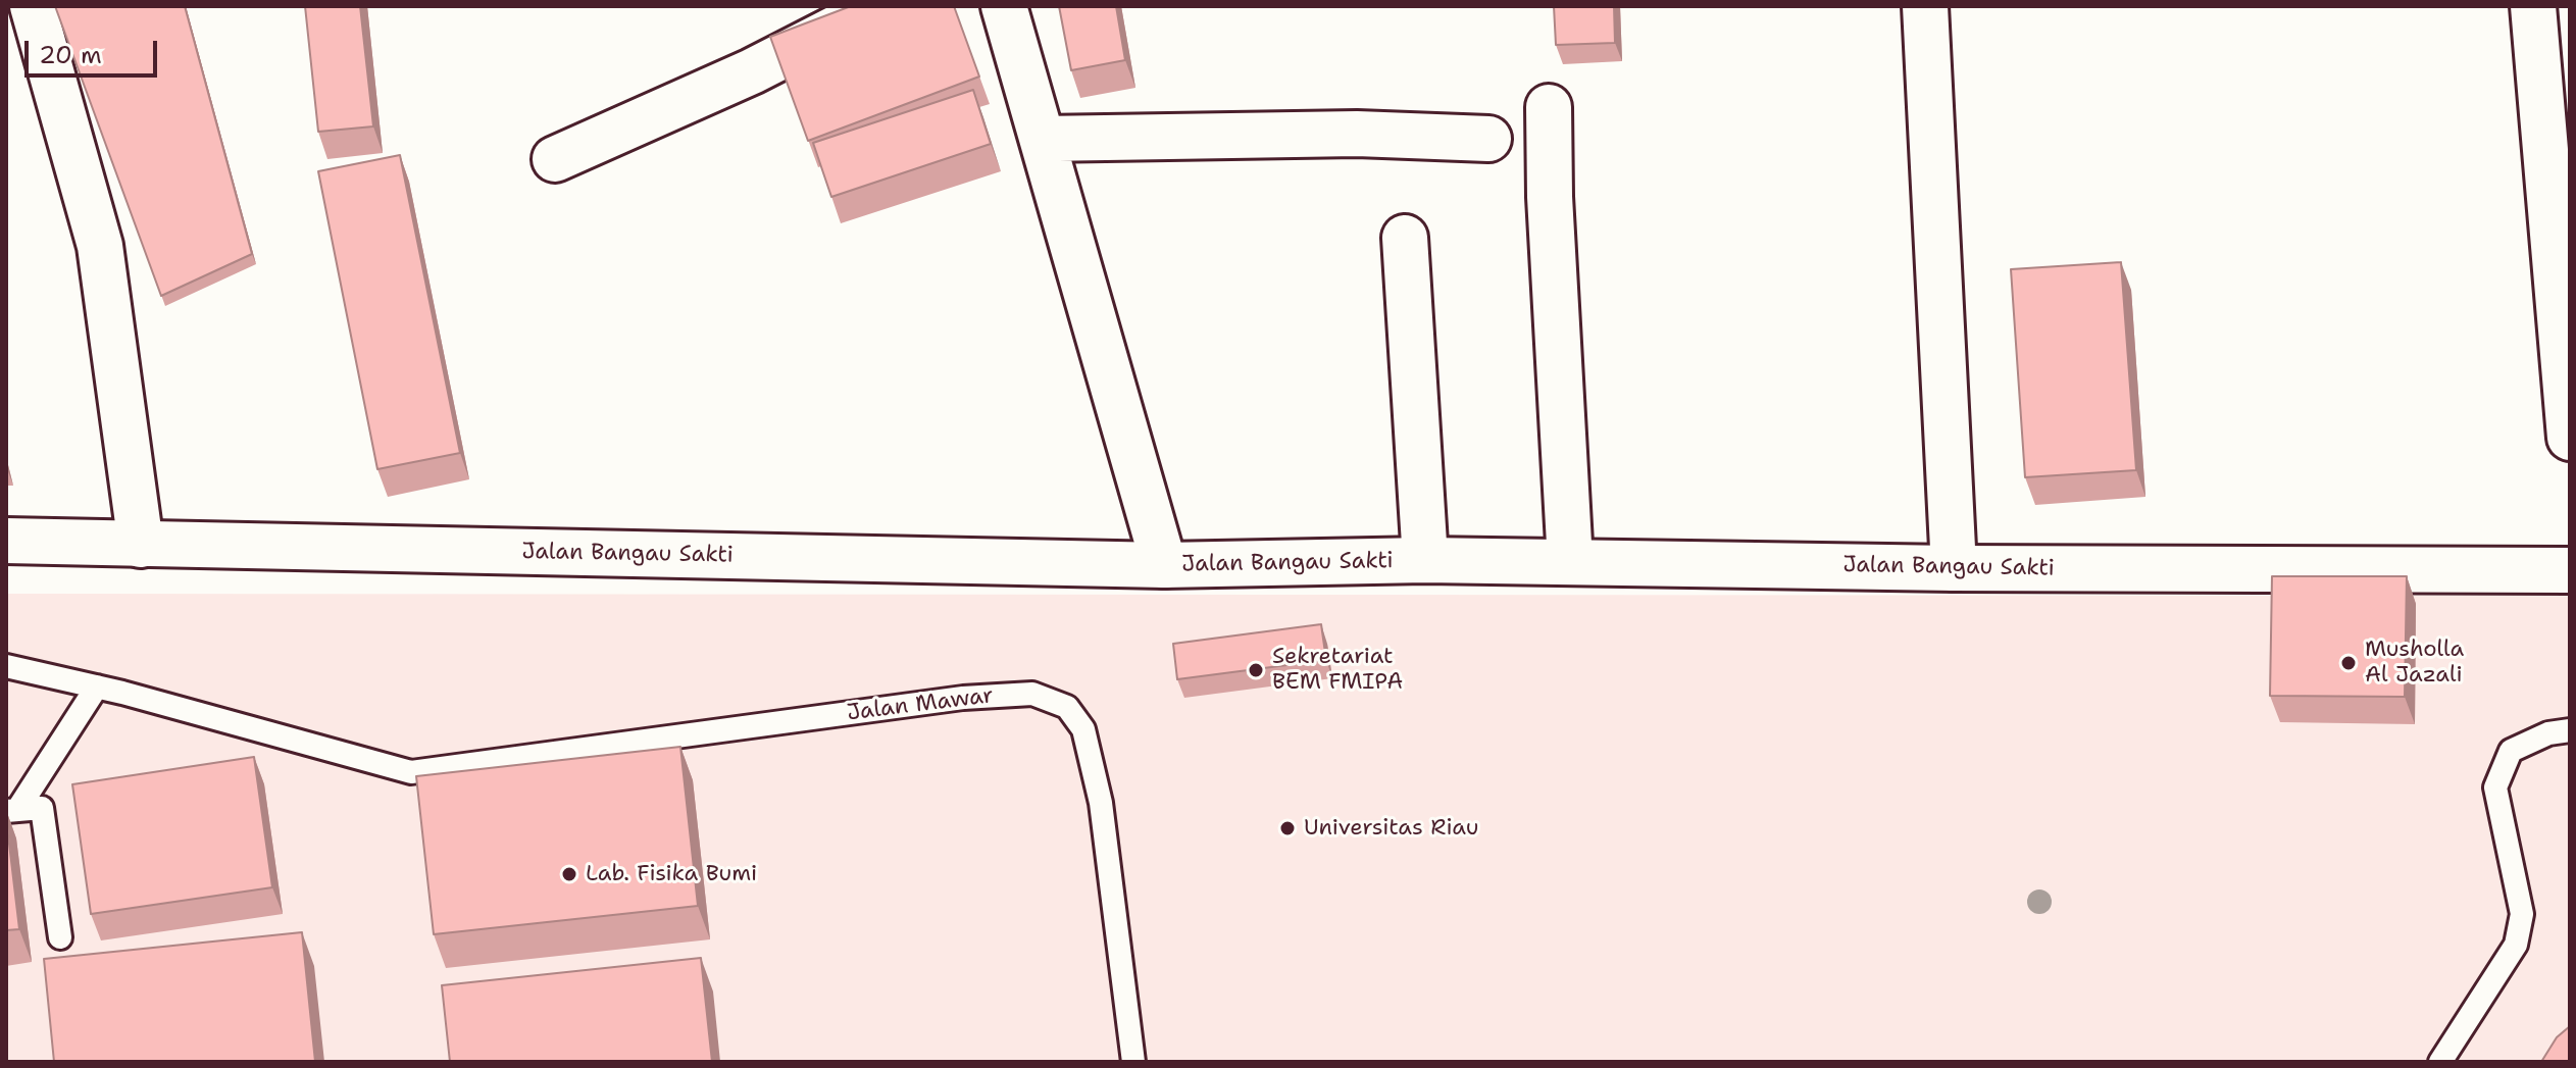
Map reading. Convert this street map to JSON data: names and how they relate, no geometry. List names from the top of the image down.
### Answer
{
  "streets": {
    "street": ["Jalan Bangau Sakti"],
    "lane": ["Jalan Mawar"]
  },
  "places": [
    "Musholla Al Jazali",
    "Sekretariat BEM FMIPA",
    "Universitas Riau",
    "Lab. Fisika Bumi"
  ],
  "scale_bar": "20 m"
}
